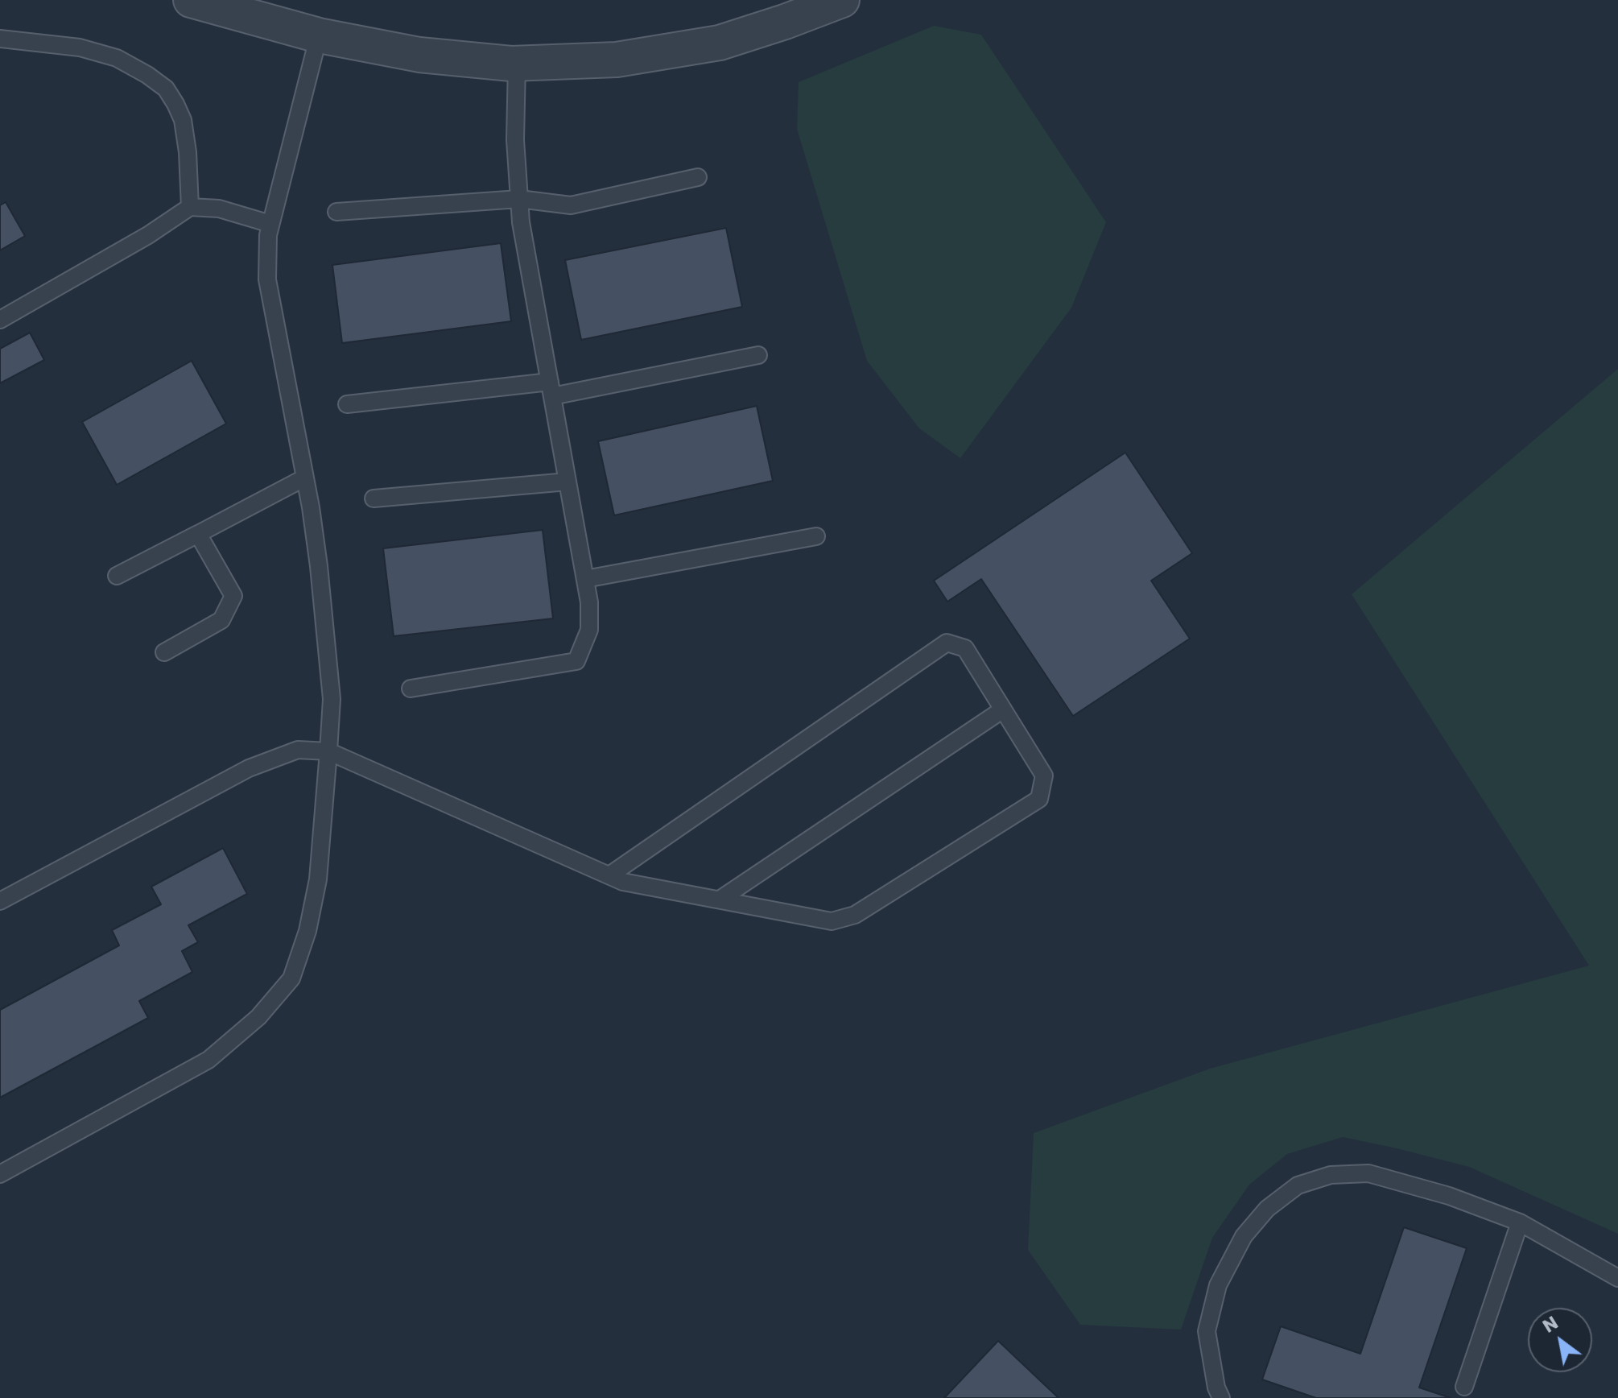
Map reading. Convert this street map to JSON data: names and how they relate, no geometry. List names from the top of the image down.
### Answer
{
  "north": "top left"
}
